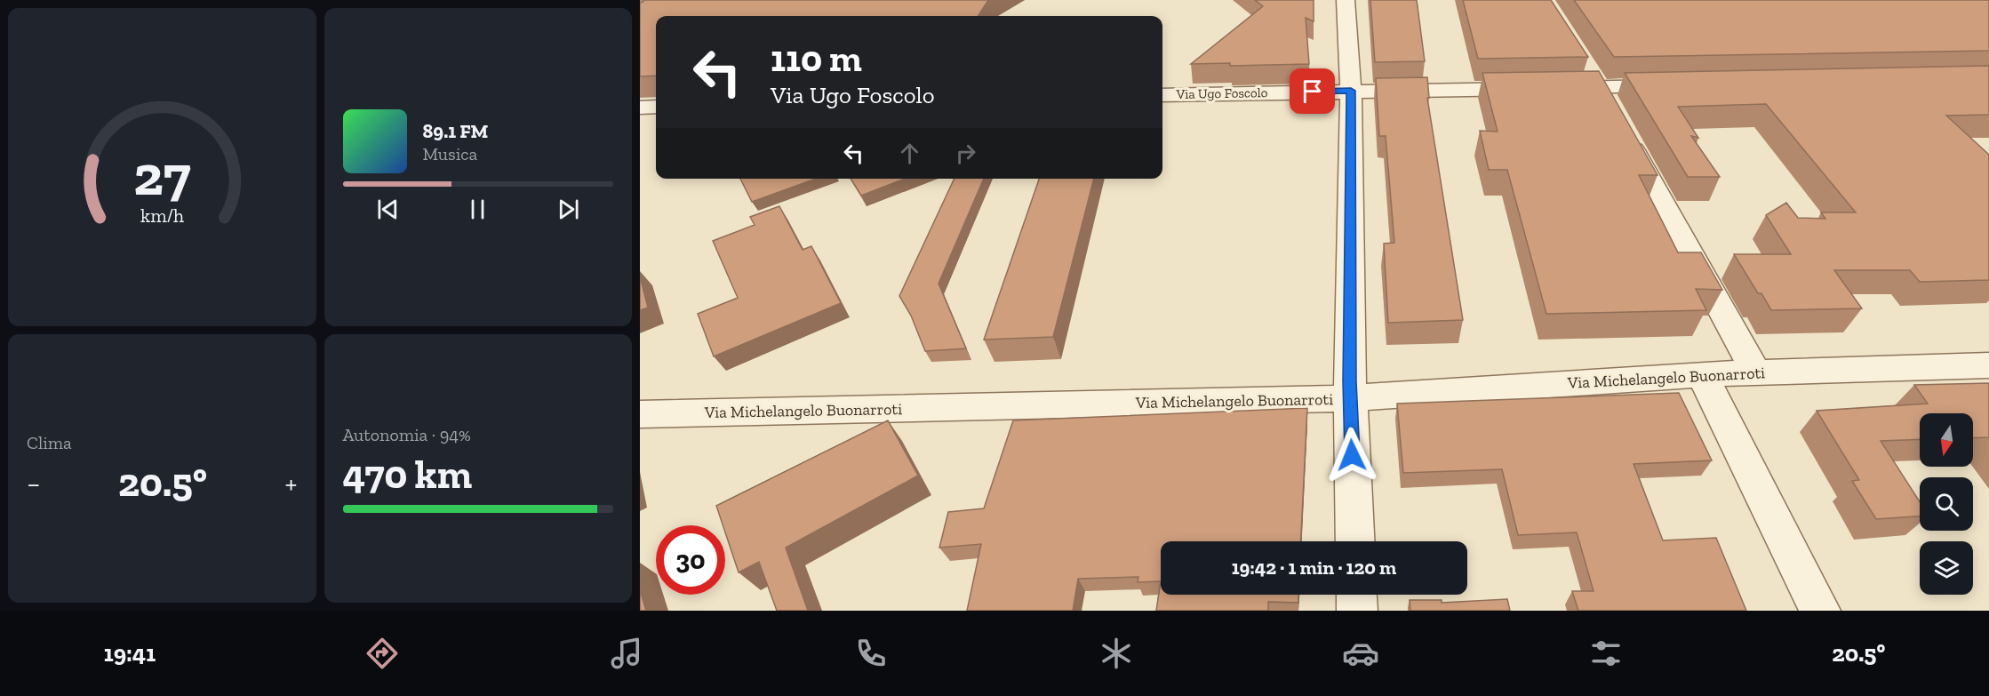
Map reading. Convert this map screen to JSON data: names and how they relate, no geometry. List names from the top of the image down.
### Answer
{
  "streets": {
    "street": ["Via Ugo Foscolo", "Via Michelangelo Buonarroti"]
  },
  "north": "bottom",
  "page": {
    "turn": ["110 m", "Via Ugo Foscolo"],
    "song": ["89.1 FM", "Musica"],
    "tile": [
      "Clima",
      ["Autonomia · 94%", "470 km"]
    ],
    "heat": ["−", "20.5°", "+"],
    "limit": "30",
    "trip": "19:42 · 1 min · 120 m",
    "tabs": ["19:41", "20.5°"],
    "gauge": ["27", "km/h"]
  }
}
